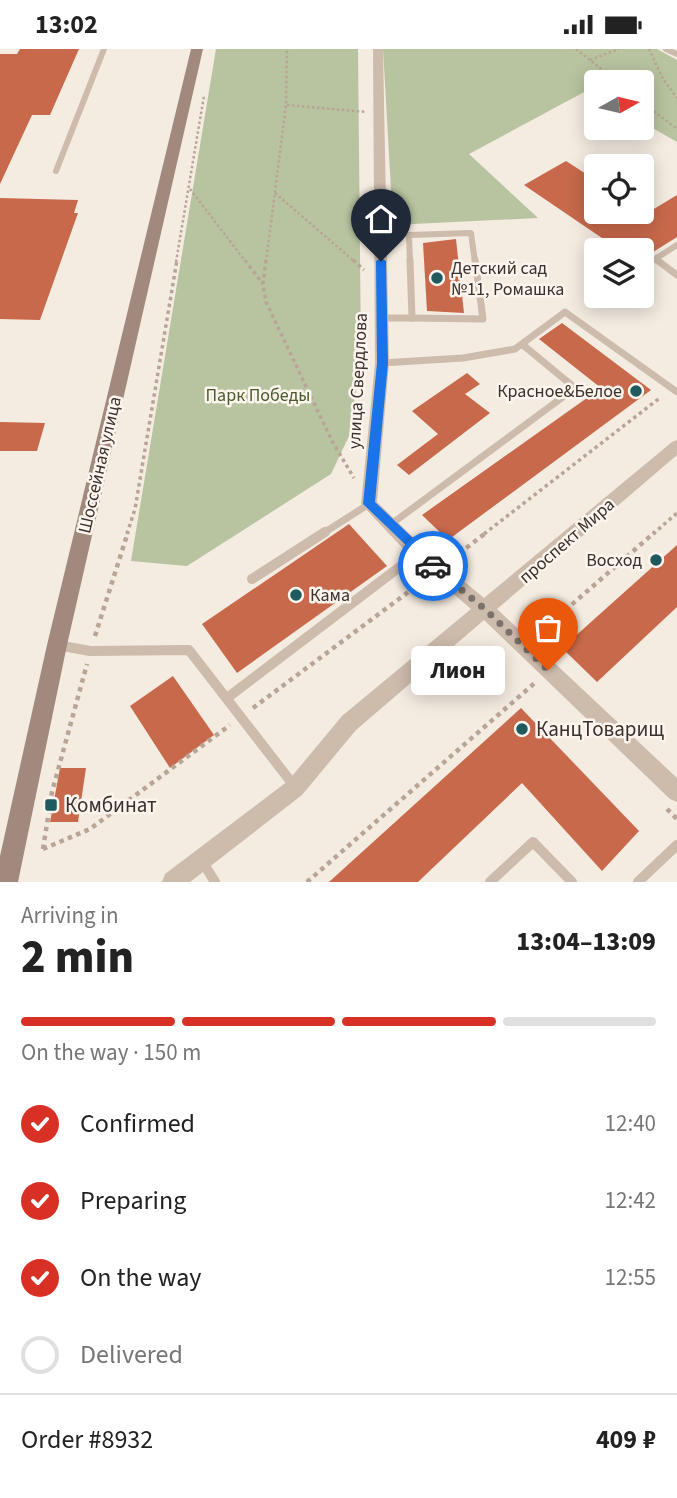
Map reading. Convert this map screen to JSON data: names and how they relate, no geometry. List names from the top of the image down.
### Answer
{
  "streets": {
    "main road": ["Шоссейная улица"],
    "street": ["улица Свердлова", "проспект Мира"]
  },
  "parks": ["Парк Победы"],
  "places": {
    "other": [
      "Детский сад №11, Ромашка",
      "Красное&Белое",
      "Восход",
      "Кама",
      "Лион",
      "КанцТоварищ"
    ],
    "transit": ["Комбинат"]
  },
  "north": "right",
  "page": {
    "status": "13:02",
    "bubble": "Лион",
    "heading": ["2 min", "Arriving in", "13:04–13:09"],
    "panel": ["Order #8932", "409 ₽"],
    "bar": "On the way · 150 m",
    "list": [
      ["Confirmed", "12:40"],
      ["Preparing", "12:42"],
      ["On the way", "12:55"],
      "Delivered"
    ]
  }
}
